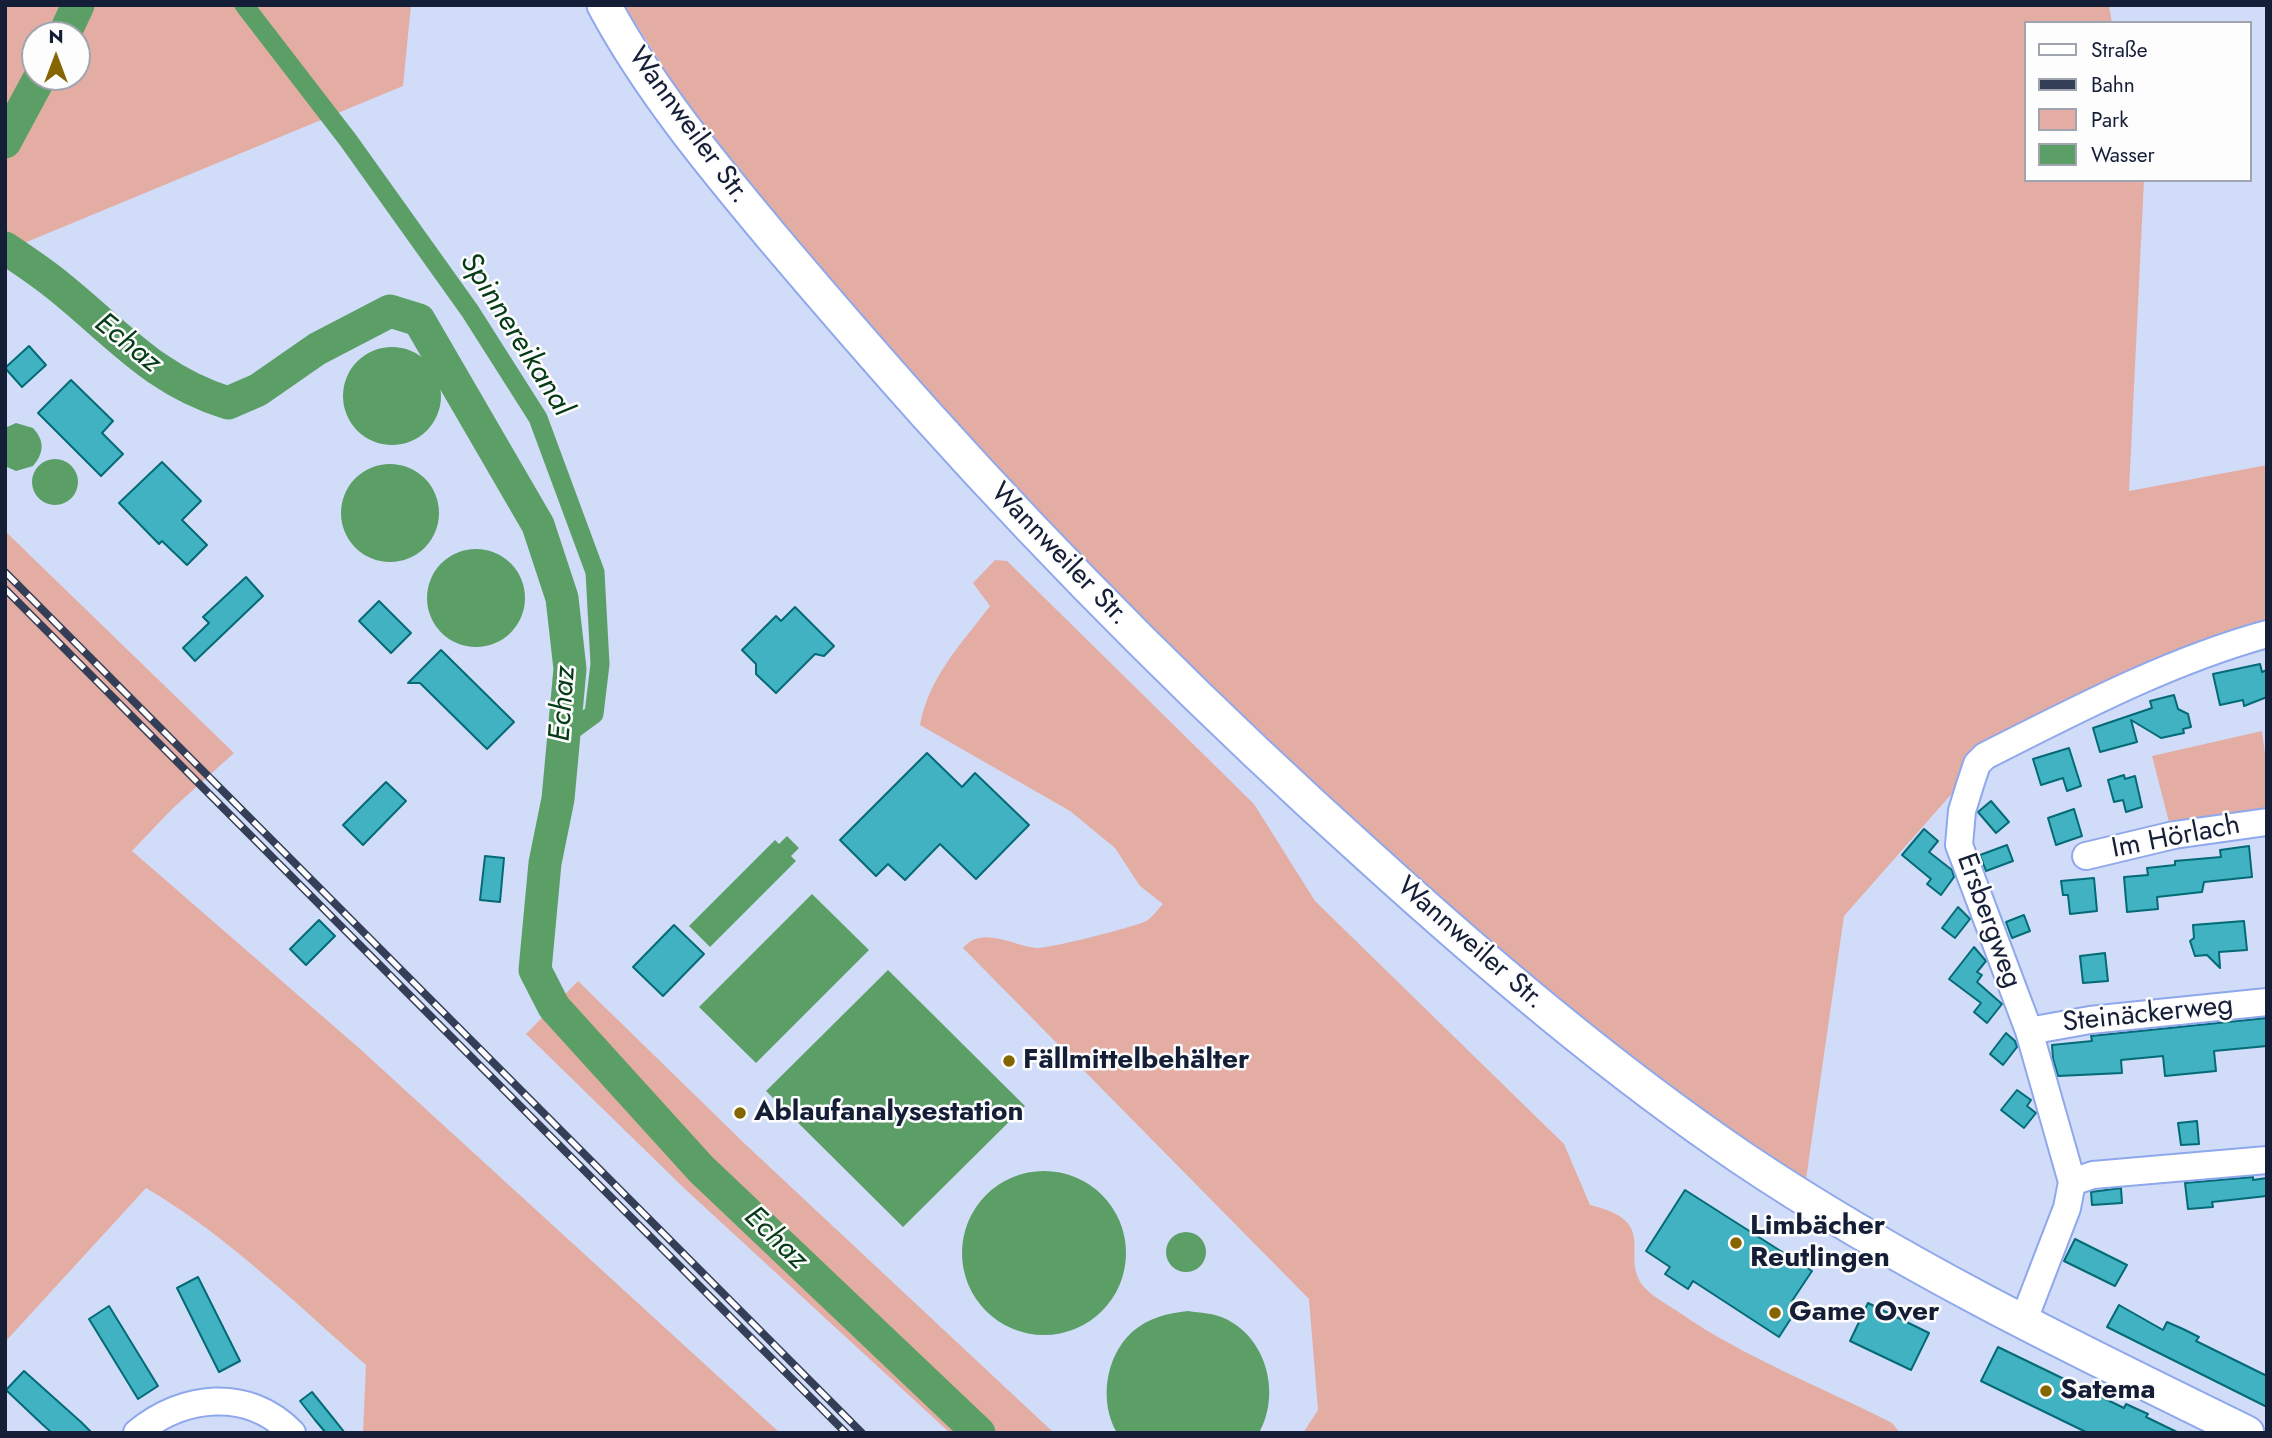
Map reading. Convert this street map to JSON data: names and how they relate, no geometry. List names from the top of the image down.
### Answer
{
  "streets": {
    "main road": ["Wannweiler Str."],
    "street": ["Im Hörlach", "Ersbergweg", "Steinäckerweg"]
  },
  "crossings": [
    ["Wannweiler Str.", "Ersbergweg"],
    ["Ersbergweg", "Steinäckerweg"]
  ],
  "water": ["Spinnereikanal", "Echaz"],
  "places": [
    "Fällmittelbehälter",
    "Ablaufanalysestation",
    "Limbächer Reutlingen",
    "Game Over",
    "Satema"
  ],
  "legend": [
    "Straße",
    "Bahn",
    "Park",
    "Wasser"
  ],
  "north": "top"
}
